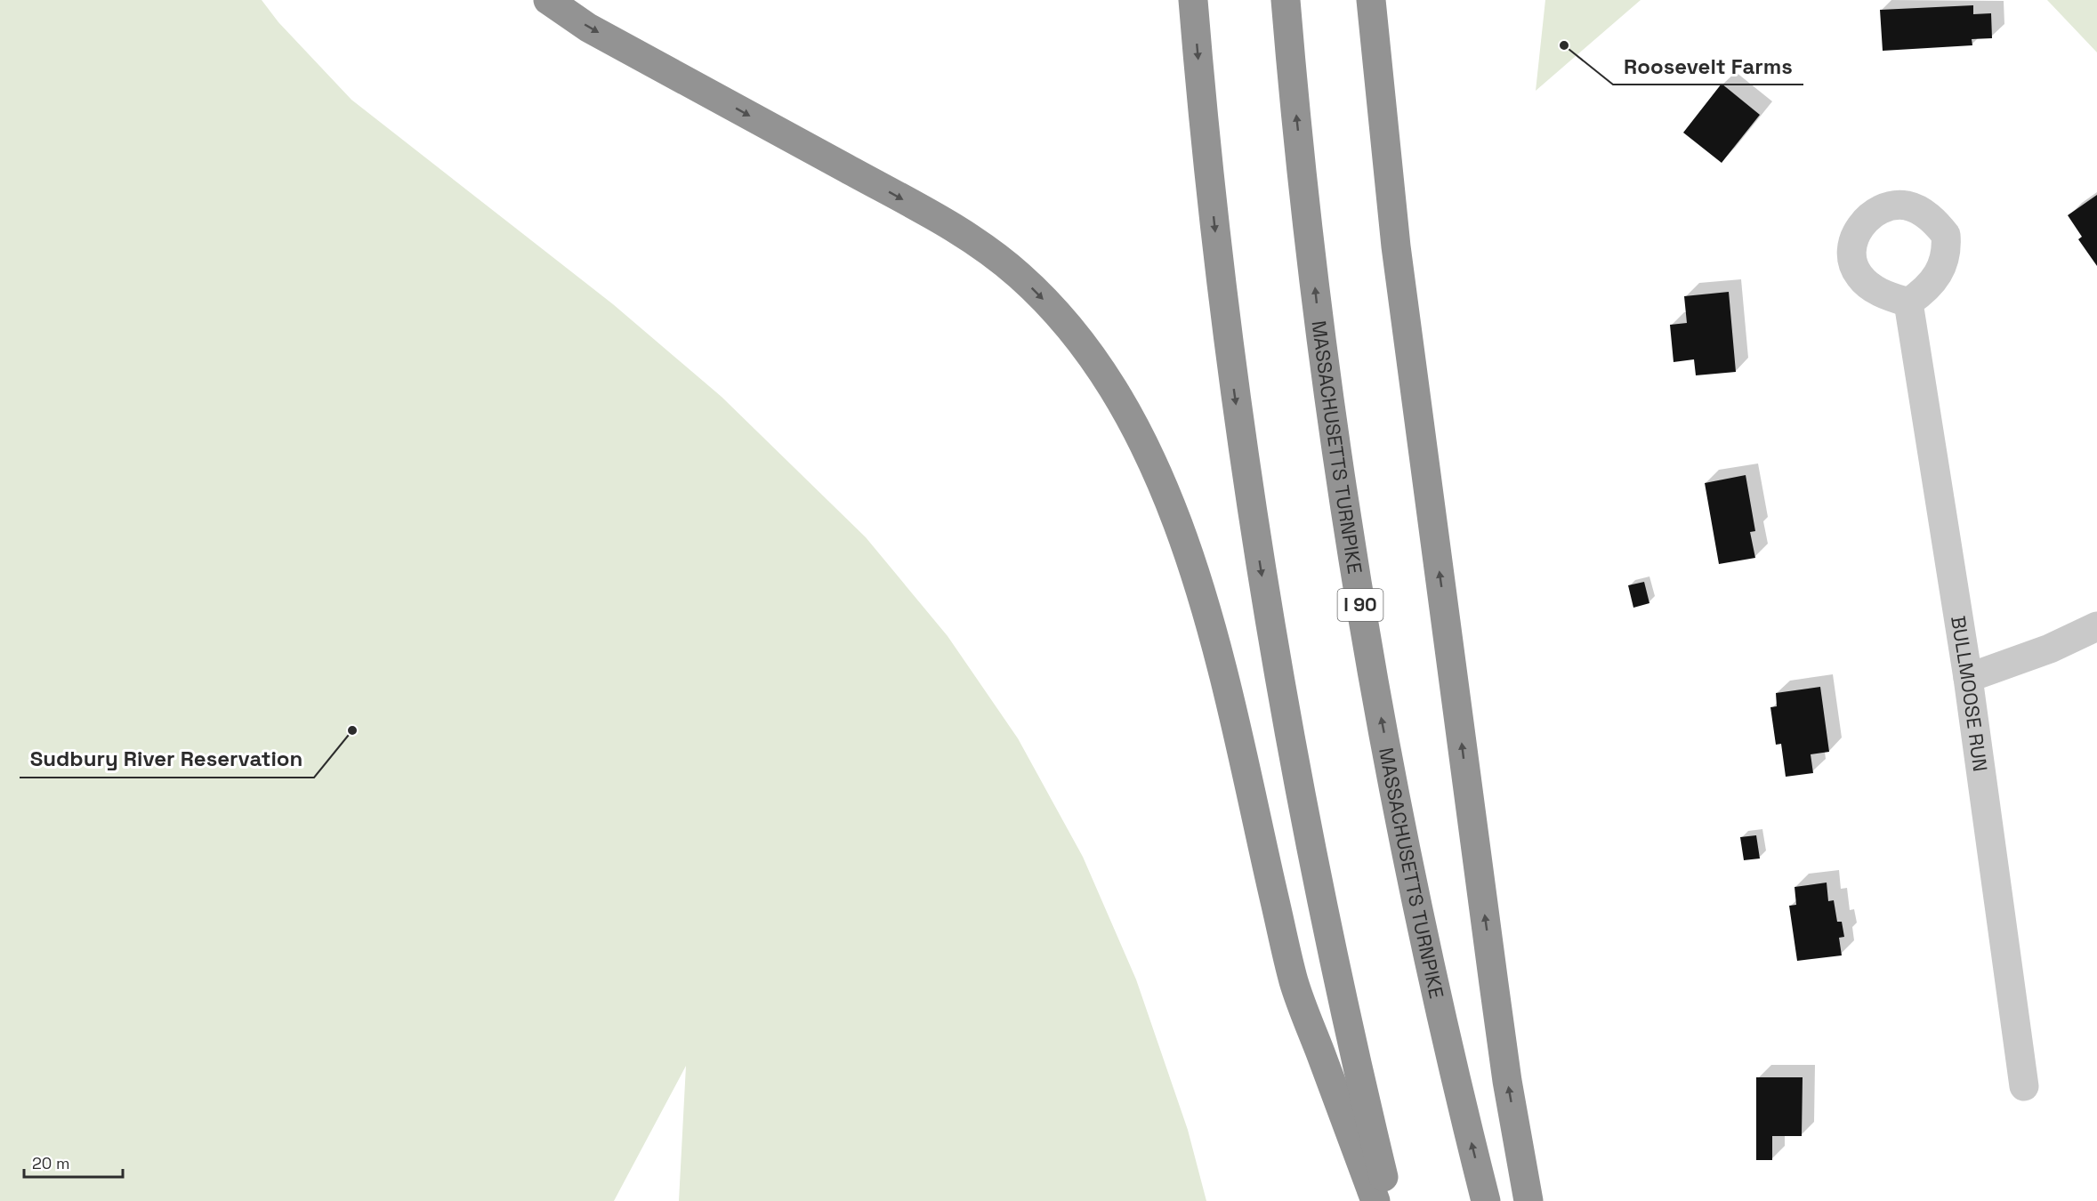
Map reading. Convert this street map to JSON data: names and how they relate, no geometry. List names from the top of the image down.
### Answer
{
  "streets": {
    "highway": ["MASSACHUSETTS TURNPIKE", "I 90"],
    "street": ["BULLMOOSE RUN"]
  },
  "places": ["Roosevelt Farms", "Sudbury River Reservation"],
  "scale_bar": "20 m"
}
